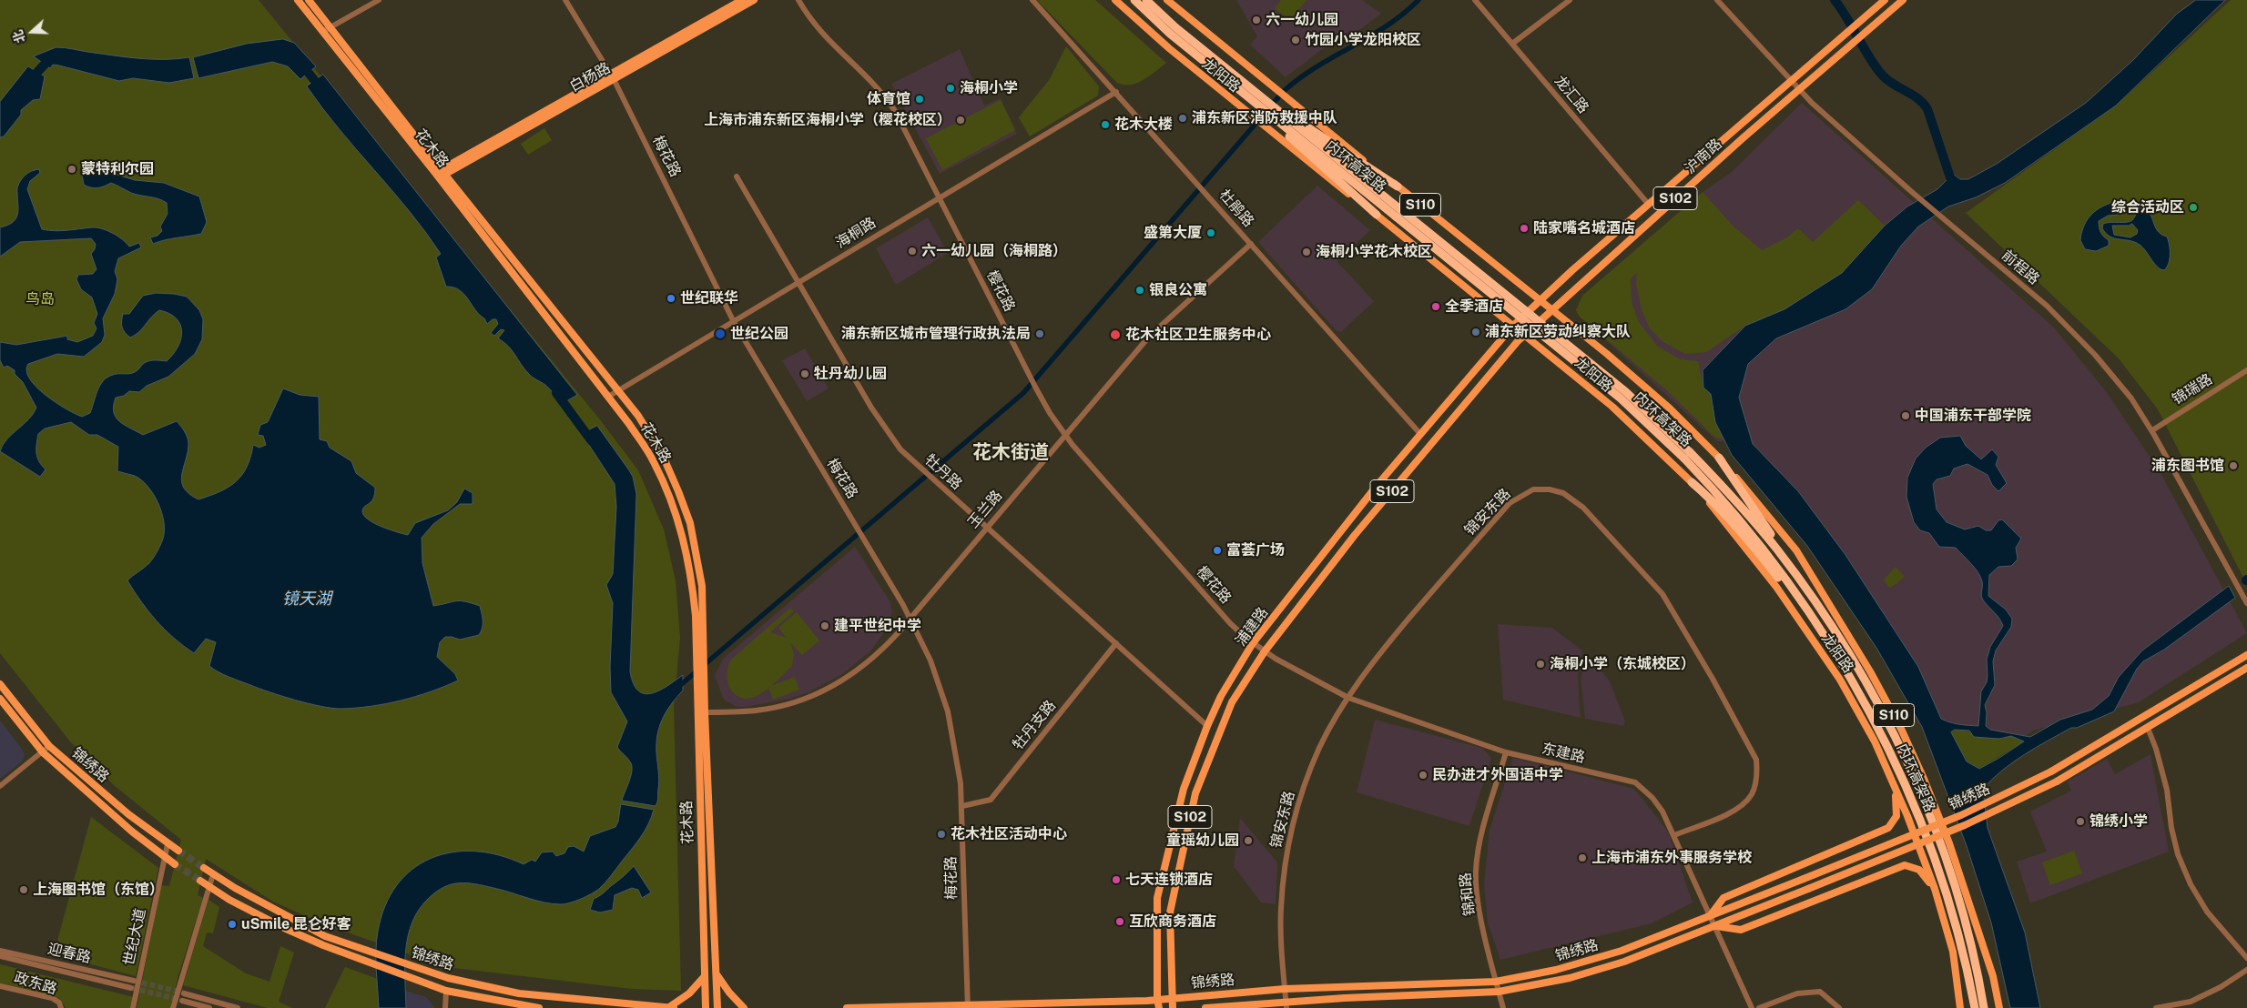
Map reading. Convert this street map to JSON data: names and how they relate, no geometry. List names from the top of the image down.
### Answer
{
  "streets": {
    "highway": ["内环高架路"],
    "main road": [
      "龙阳路",
      "白杨路",
      "花木路",
      "沪南路",
      "S102",
      "S110",
      "浦建路",
      "锦绣路"
    ],
    "street": [
      "龙汇路",
      "梅花路",
      "杜鹃路",
      "海桐路",
      "前程路",
      "樱花路",
      "锦瑞路",
      "牡丹路",
      "玉兰路",
      "锦安东路",
      "牡丹支路",
      "东建路",
      "锦和路",
      "世纪大道",
      "迎春路",
      "政东路"
    ]
  },
  "crossings": [
    ["龙阳路", "沪南路"],
    ["龙阳路", "浦建路"],
    ["白杨路", "花木路"],
    ["白杨路", "梅花路"],
    ["龙汇路", "沪南路"],
    ["花木路", "海桐路"],
    ["花木路", "玉兰路"],
    ["梅花路", "海桐路"],
    ["梅花路", "玉兰路"],
    ["梅花路", "牡丹支路"],
    ["梅花路", "锦绣路"],
    ["沪南路", "前程路"],
    ["沪南路", "浦建路"],
    ["杜鹃路", "海桐路"],
    ["杜鹃路", "玉兰路"],
    ["杜鹃路", "浦建路"],
    ["海桐路", "樱花路"],
    ["海桐路", "牡丹路"],
    ["前程路", "锦瑞路"],
    ["樱花路", "玉兰路"],
    ["樱花路", "浦建路"],
    ["樱花路", "东建路"],
    ["牡丹路", "玉兰路"],
    ["牡丹路", "浦建路"],
    ["牡丹路", "牡丹支路"],
    ["锦安东路", "东建路"],
    ["锦安东路", "锦绣路"],
    ["浦建路", "东建路"],
    ["浦建路", "锦绣路"],
    ["东建路", "锦绣路"],
    ["东建路", "锦和路"],
    ["锦绣路", "锦和路"],
    ["锦绣路", "世纪大道"]
  ],
  "districts": ["花木街道"],
  "water": ["镜天湖"],
  "parks": ["鸟岛"],
  "places": [
    "六一幼儿园",
    "竹园小学龙阳校区",
    "海桐小学",
    "体育馆",
    "浦东新区消防救援中队",
    "上海市浦东新区海桐小学（樱花校区）",
    "花木大楼",
    "蒙特利尔园",
    "综合活动区",
    "陆家嘴名城酒店",
    "盛第大厦",
    "六一幼儿园（海桐路）",
    "海桐小学花木校区",
    "银良公寓",
    "世纪联华",
    "全季酒店",
    "浦东新区劳动纠察大队",
    "世纪公园",
    "浦东新区城市管理行政执法局",
    "花木社区卫生服务中心",
    "牡丹幼儿园",
    "中国浦东干部学院",
    "浦东图书馆",
    "富荟广场",
    "建平世纪中学",
    "海桐小学（东城校区）",
    "民办进才外国语中学",
    "锦绣小学",
    "花木社区活动中心",
    "童瑶幼儿园",
    "上海市浦东外事服务学校",
    "七天连锁酒店",
    "上海图书馆（东馆）",
    "互欣商务酒店",
    "uSmile 昆仑好客"
  ],
  "north": "left"
}
